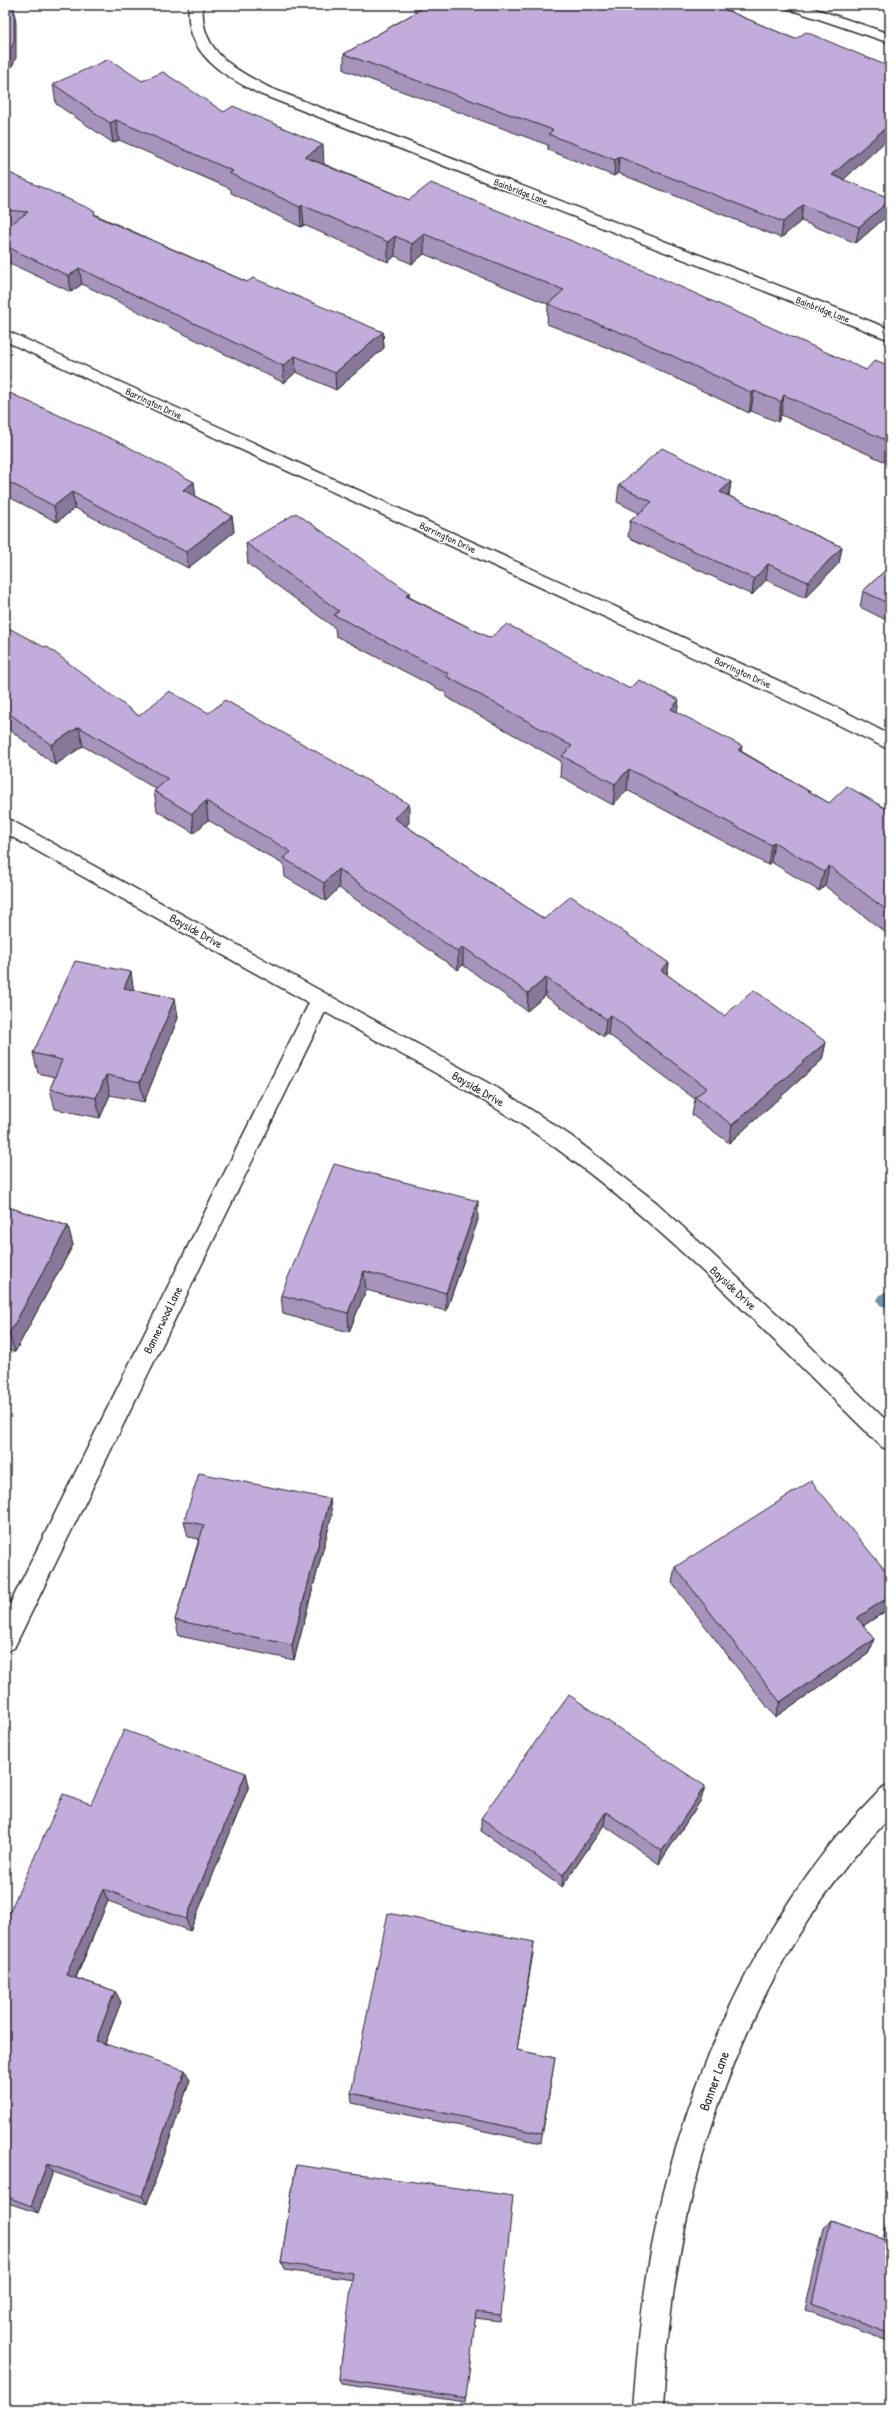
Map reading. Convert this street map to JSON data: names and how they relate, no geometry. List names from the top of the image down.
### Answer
{
  "streets": {
    "street": [
      "Bainbridge Lane",
      "Barrington Drive",
      "Bayside Drive",
      "Bannerwood Lane",
      "Banner Lane"
    ]
  },
  "crossings": [
    ["Bayside Drive", "Bannerwood Lane"]
  ]
}
